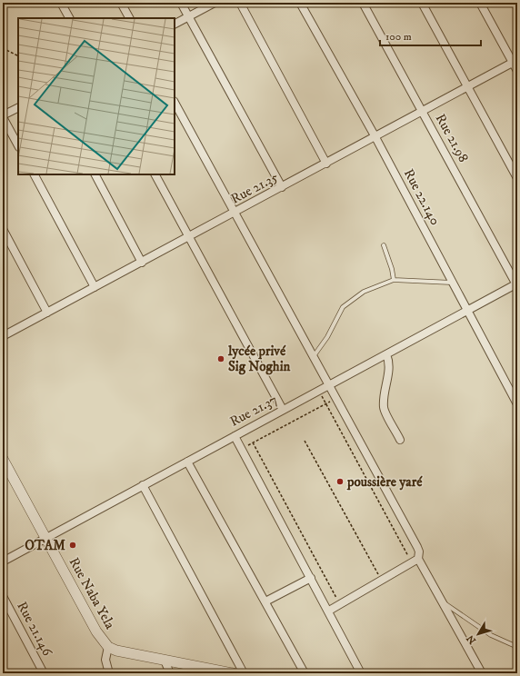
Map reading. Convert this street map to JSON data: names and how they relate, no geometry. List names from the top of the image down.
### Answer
{
  "streets": {
    "street": [
      "Rue 21.98",
      "Rue 21.35",
      "Rue 22.140",
      "Rue 21.37",
      "Rue Naba Yela",
      "Rue 21.146"
    ]
  },
  "crossings": [
    ["Rue 21.98", "Rue 21.35"],
    ["Rue 21.98", "Rue 21.37"],
    ["Rue 21.35", "Rue 22.140"],
    ["Rue 22.140", "Rue 21.37"],
    ["Rue 21.37", "Rue Naba Yela"]
  ],
  "places": ["lycée privé Sig Noghin", "poussière yaré", "OTAM"],
  "scale_bar": "100 m",
  "north": "bottom left"
}
